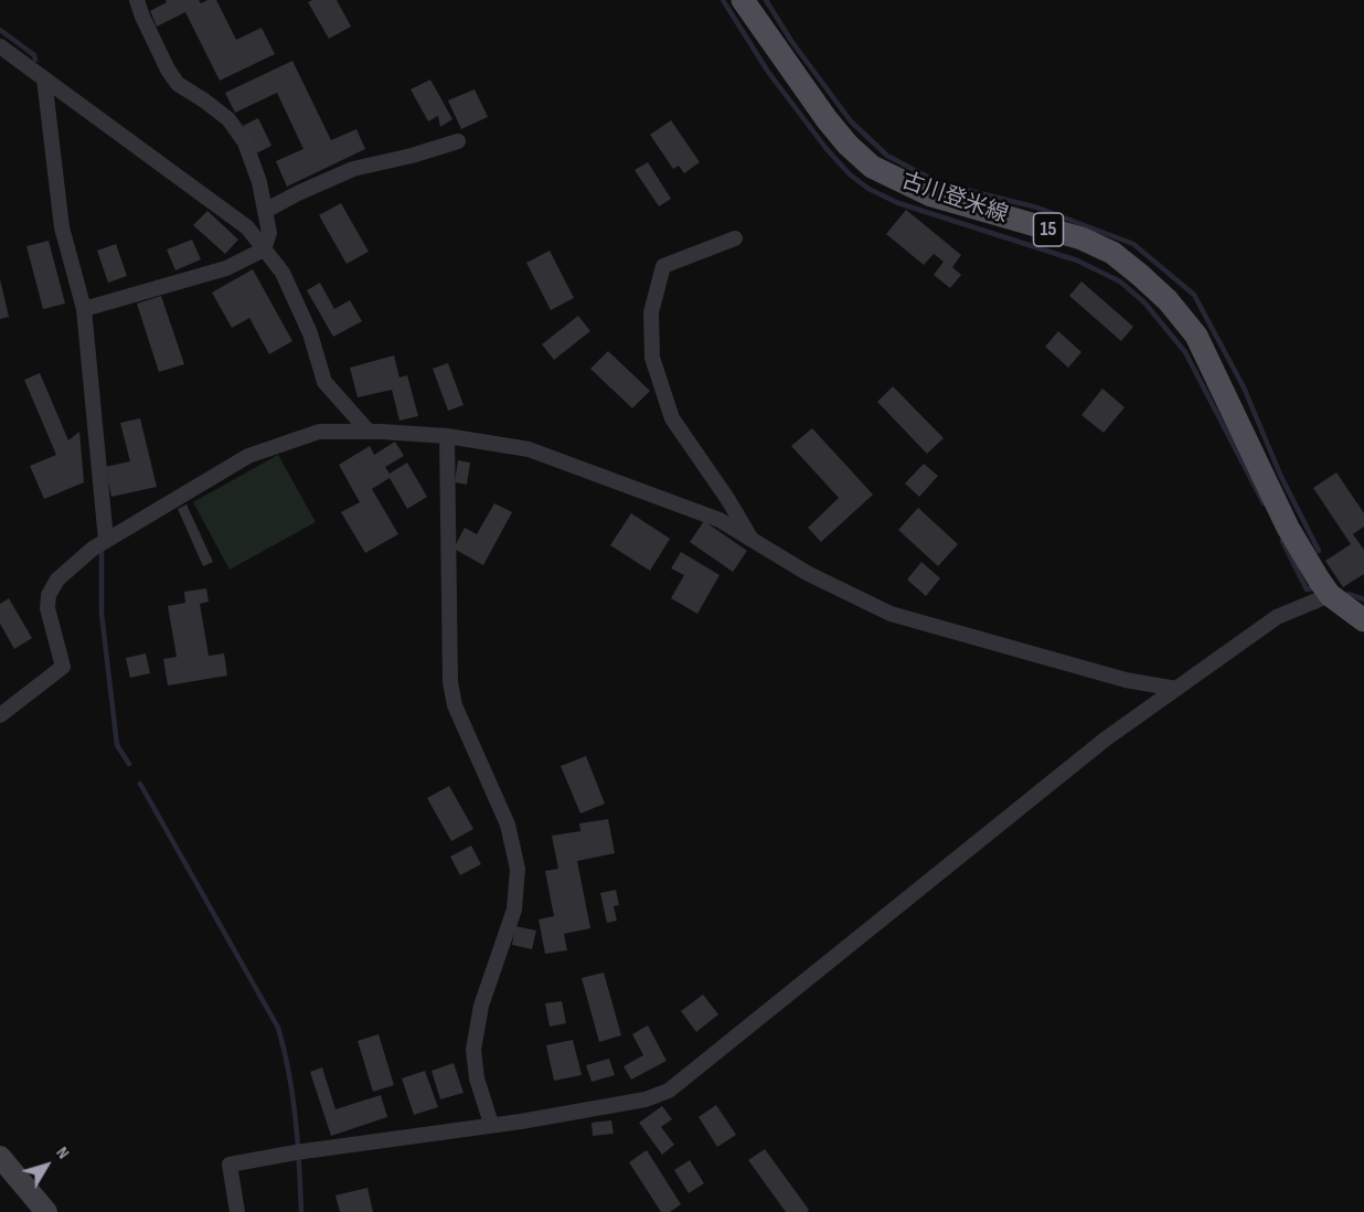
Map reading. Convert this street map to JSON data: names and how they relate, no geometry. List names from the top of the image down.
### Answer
{
  "streets": {
    "main road": ["古川登米線", "15"]
  },
  "north": "top right"
}
